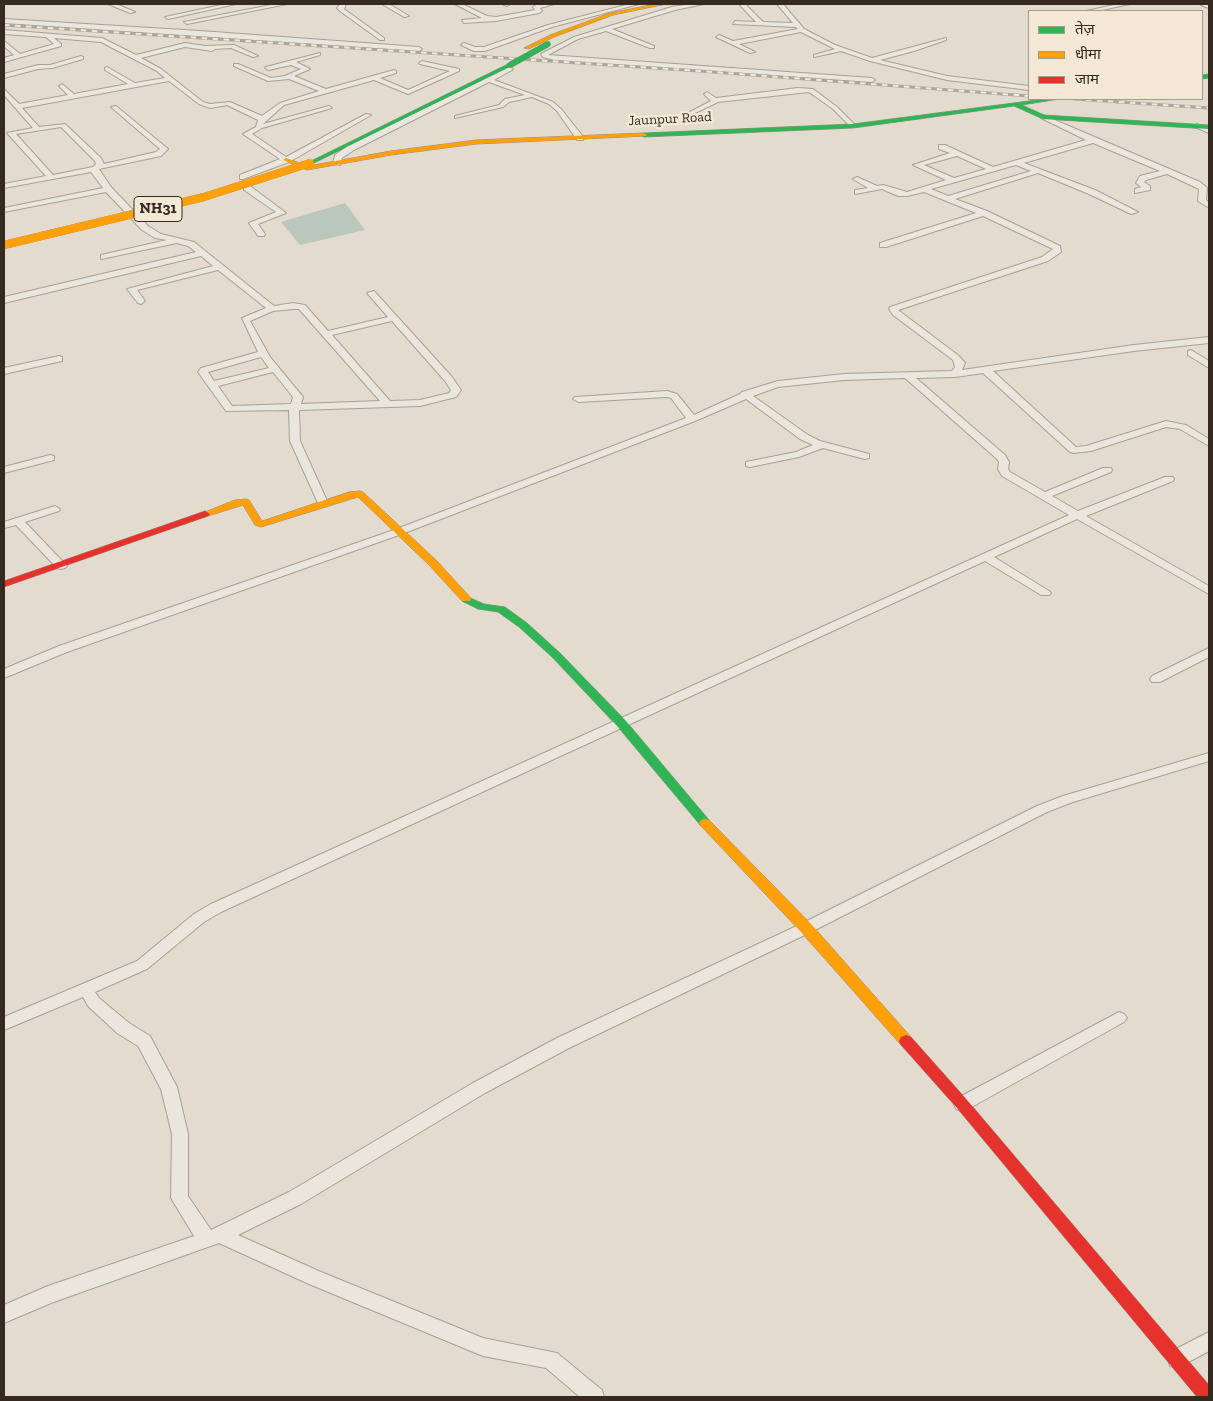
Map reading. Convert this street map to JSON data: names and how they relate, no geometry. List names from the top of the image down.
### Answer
{
  "streets": {
    "main road": ["Jaunpur Road", "NH31"]
  },
  "crossings": [
    ["Jaunpur Road", "NH31"]
  ],
  "legend": ["तेज़", "धीमा", "जाम"]
}
